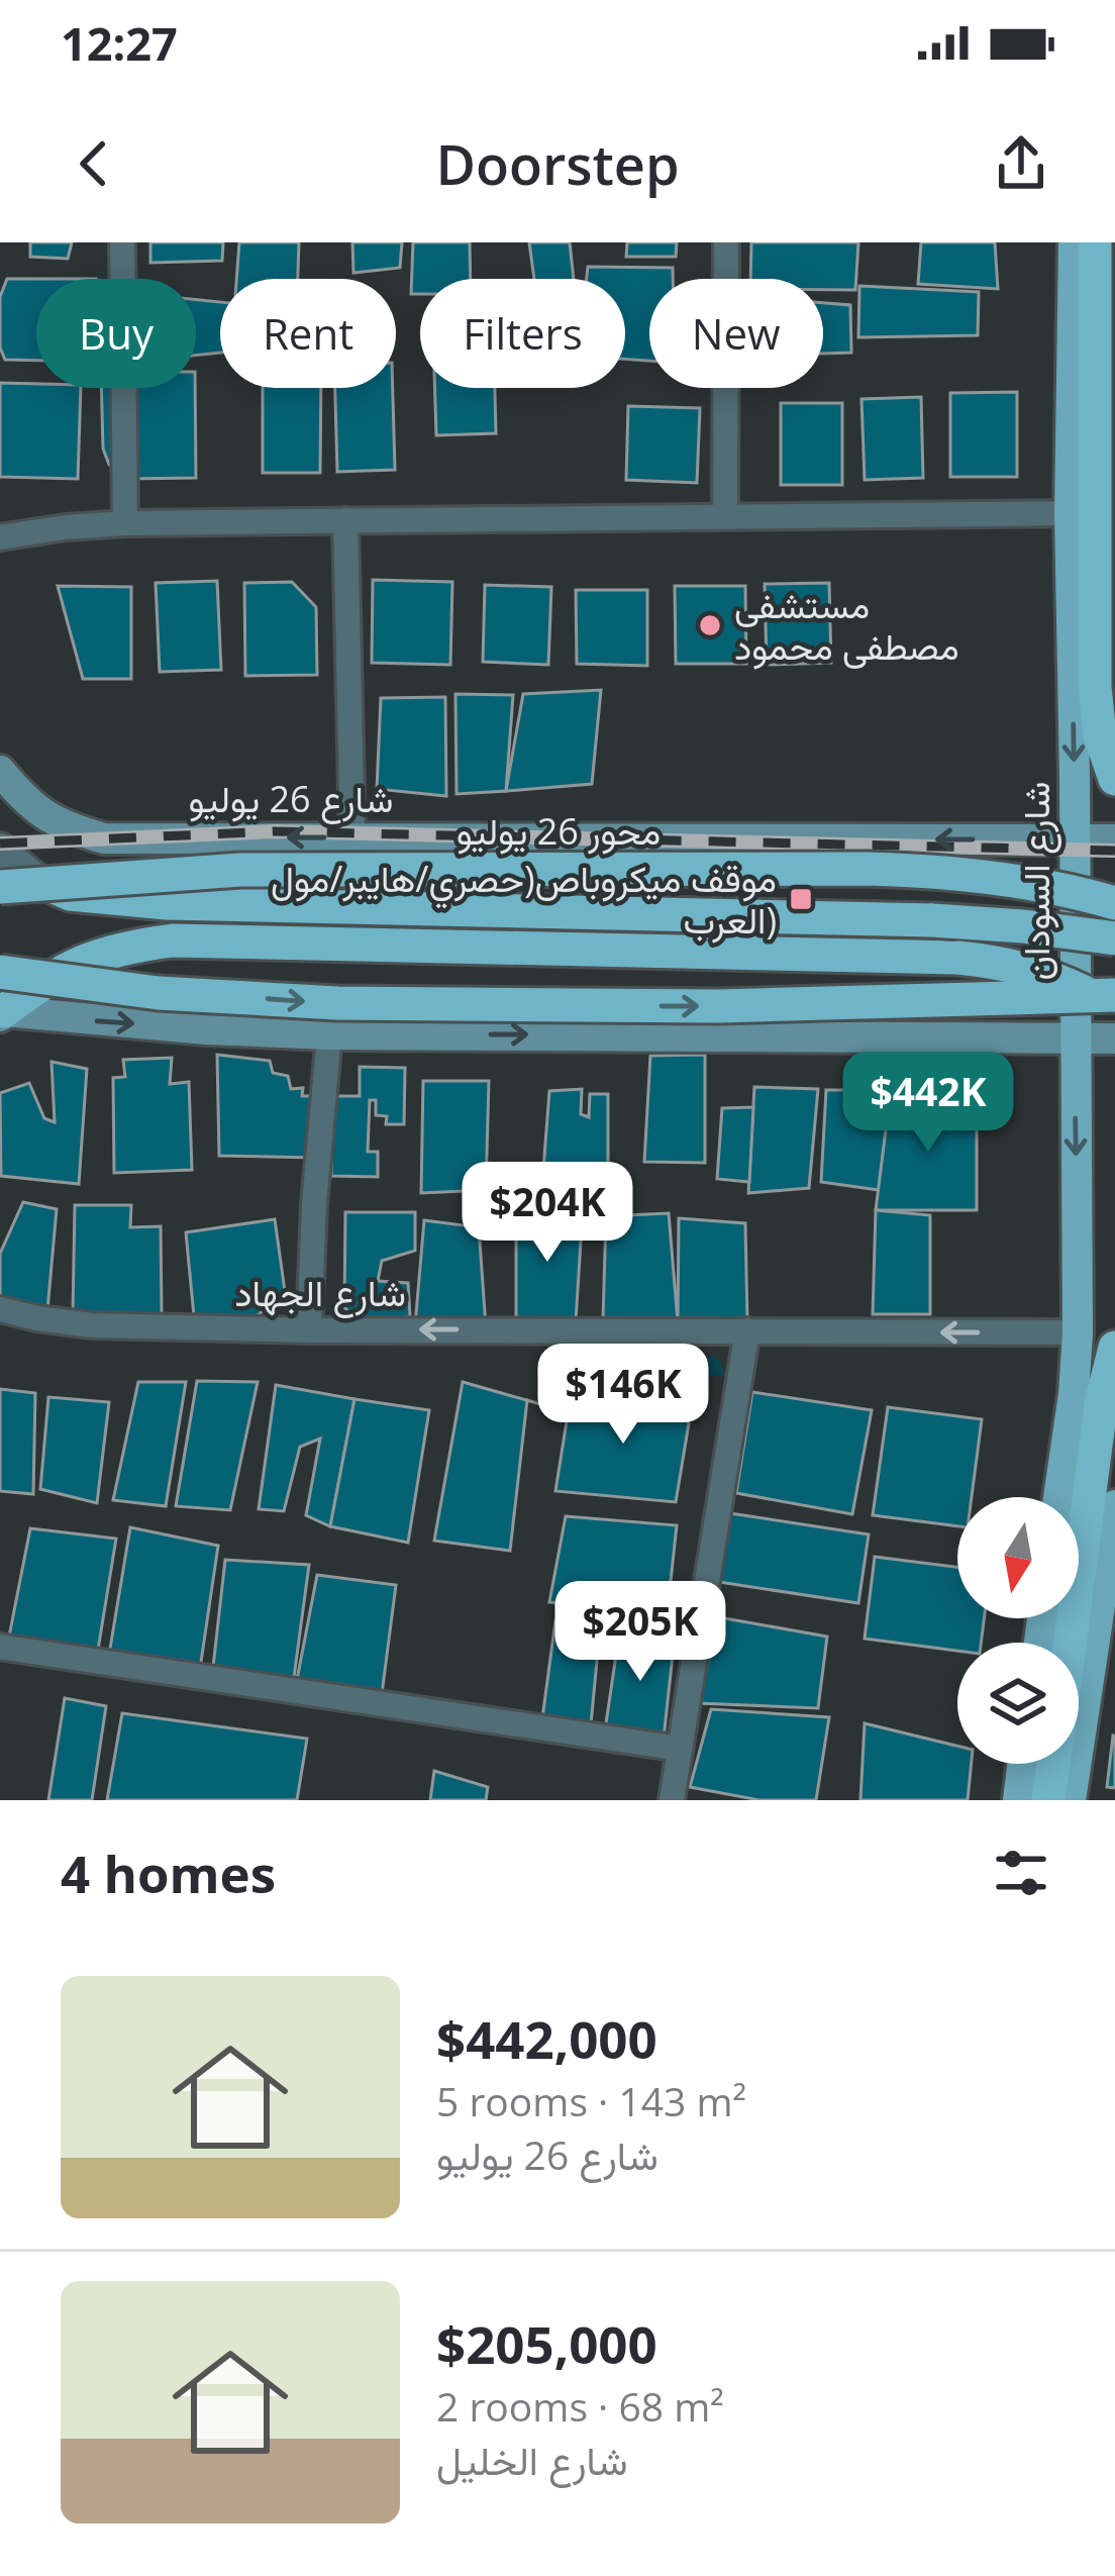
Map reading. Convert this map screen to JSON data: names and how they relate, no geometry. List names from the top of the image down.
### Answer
{
  "streets": {
    "highway": ["محور 26 يوليو"],
    "main road": ["شارع 26 يوليو", "شارع السودان"],
    "street": ["شارع الجهاد"]
  },
  "crossings": [
    ["شارع 26 يوليو", "شارع السودان"],
    ["شارع السودان", "شارع الجهاد"]
  ],
  "one_way": ["شارع السودان", "شارع الجهاد"],
  "places": {
    "other": ["مستشفى مصطفى محمود"],
    "transit": ["موقف ميكروباص(حصري/هايبر/مول العرب)"]
  },
  "north": "bottom",
  "page": {
    "status": "12:27",
    "header": "Doorstep",
    "chip": [
      "Buy",
      "Rent",
      "Filters",
      "New"
    ],
    "price": [
      "$442K",
      "$204K",
      "$146K",
      "$205K"
    ],
    "heading": "4 homes",
    "list": [
      {
        "name": "$442,000",
        "note": "5 rooms · 143 m² · شارع 26 يوليو"
      },
      {
        "name": "$205,000",
        "note": "2 rooms · 68 m² · شارع الخليل"
      }
    ]
  }
}
